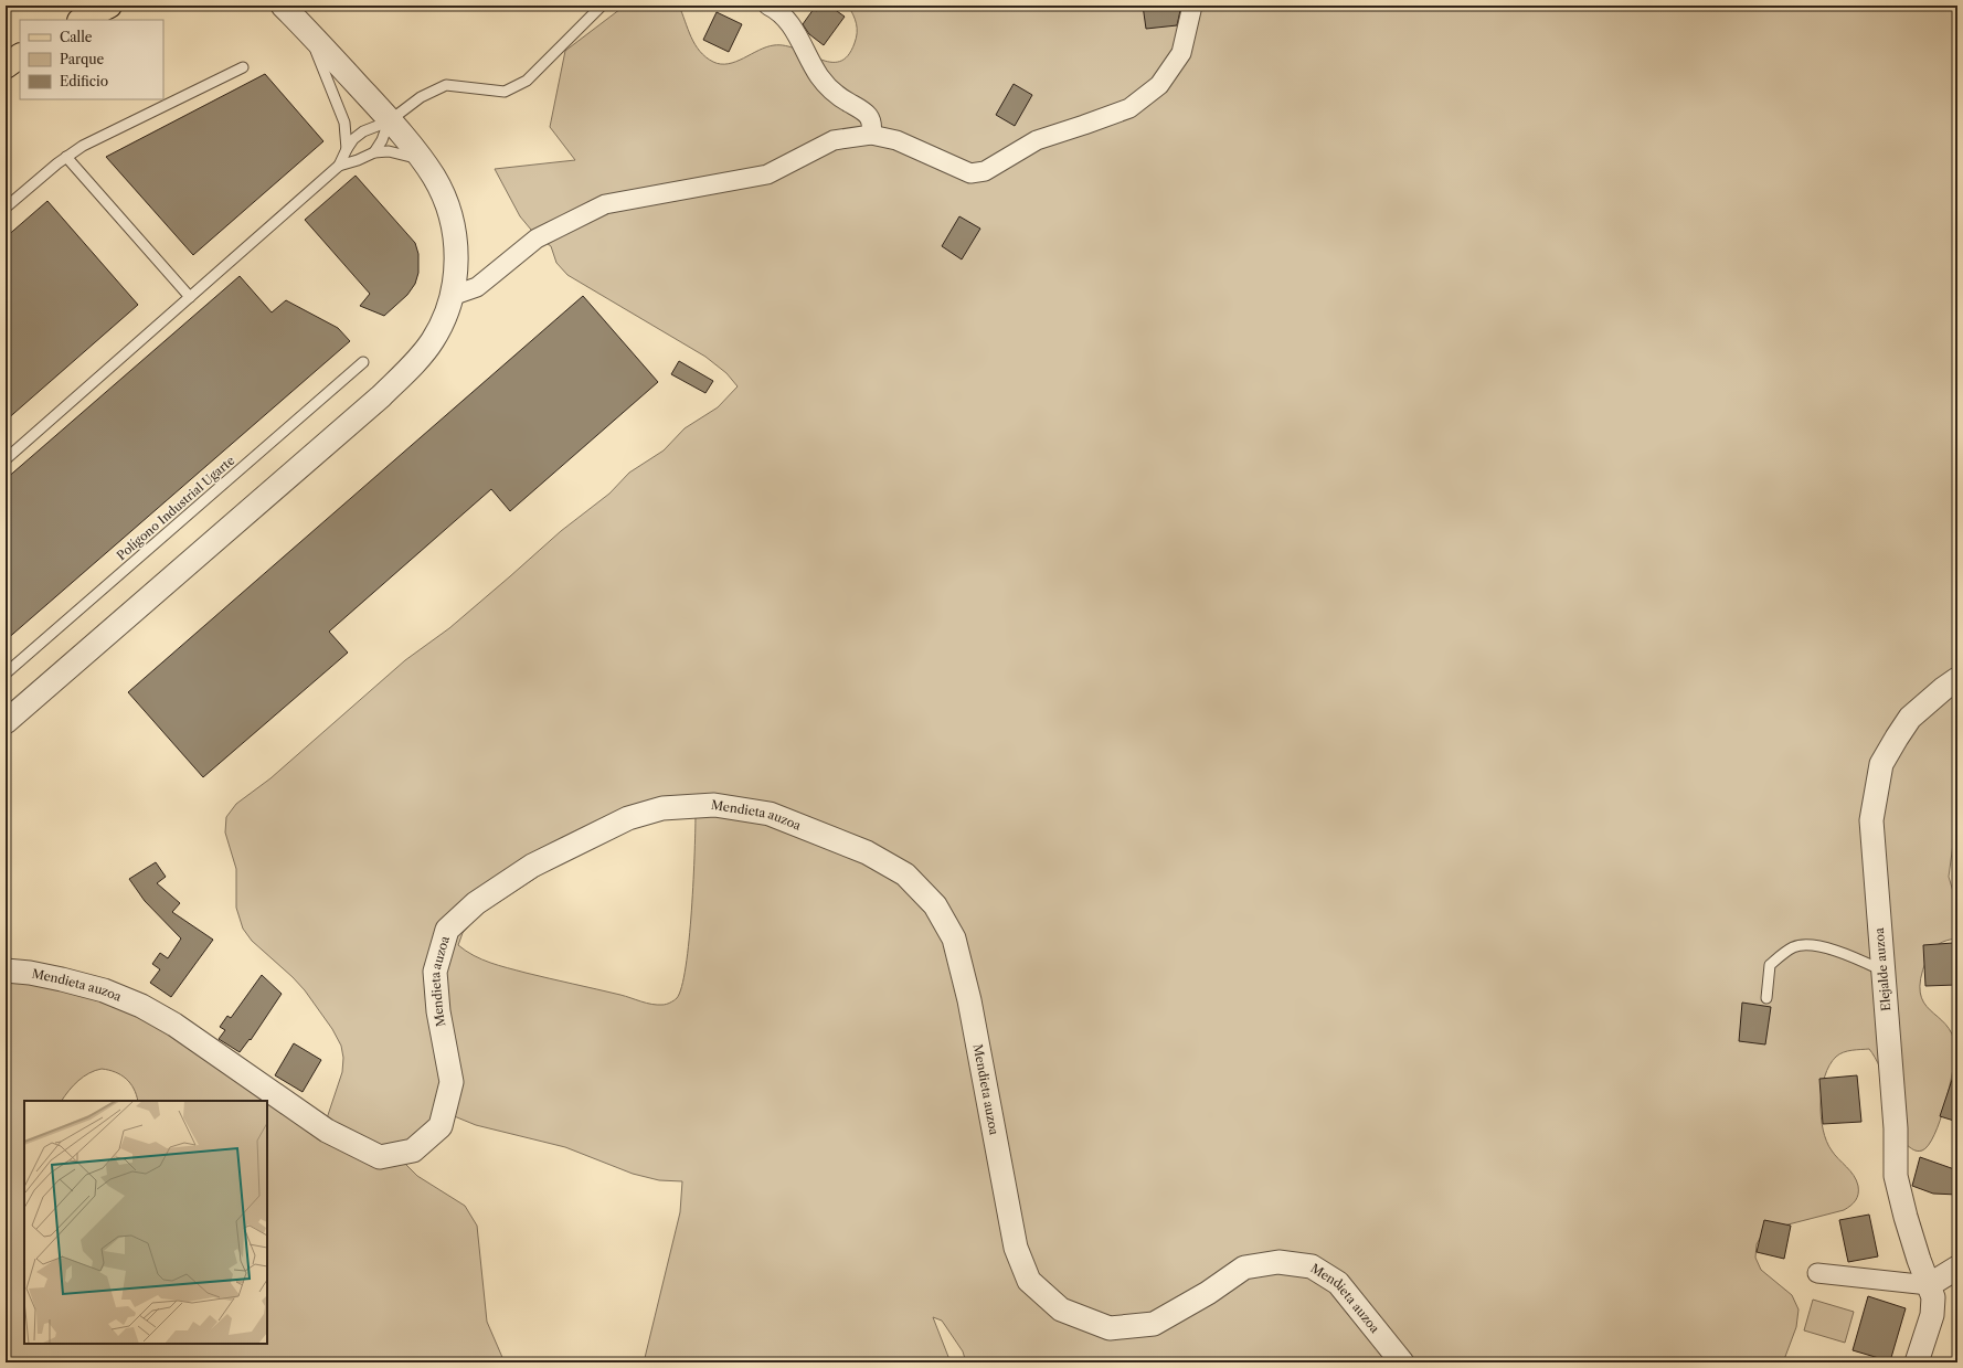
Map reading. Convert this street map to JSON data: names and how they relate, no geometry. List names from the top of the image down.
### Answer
{
  "streets": {
    "street": ["Mendieta auzoa", "Elejalde auzoa"],
    "lane": ["Polígono Industrial Ugarte"]
  },
  "legend": ["Calle", "Parque", "Edificio"]
}
